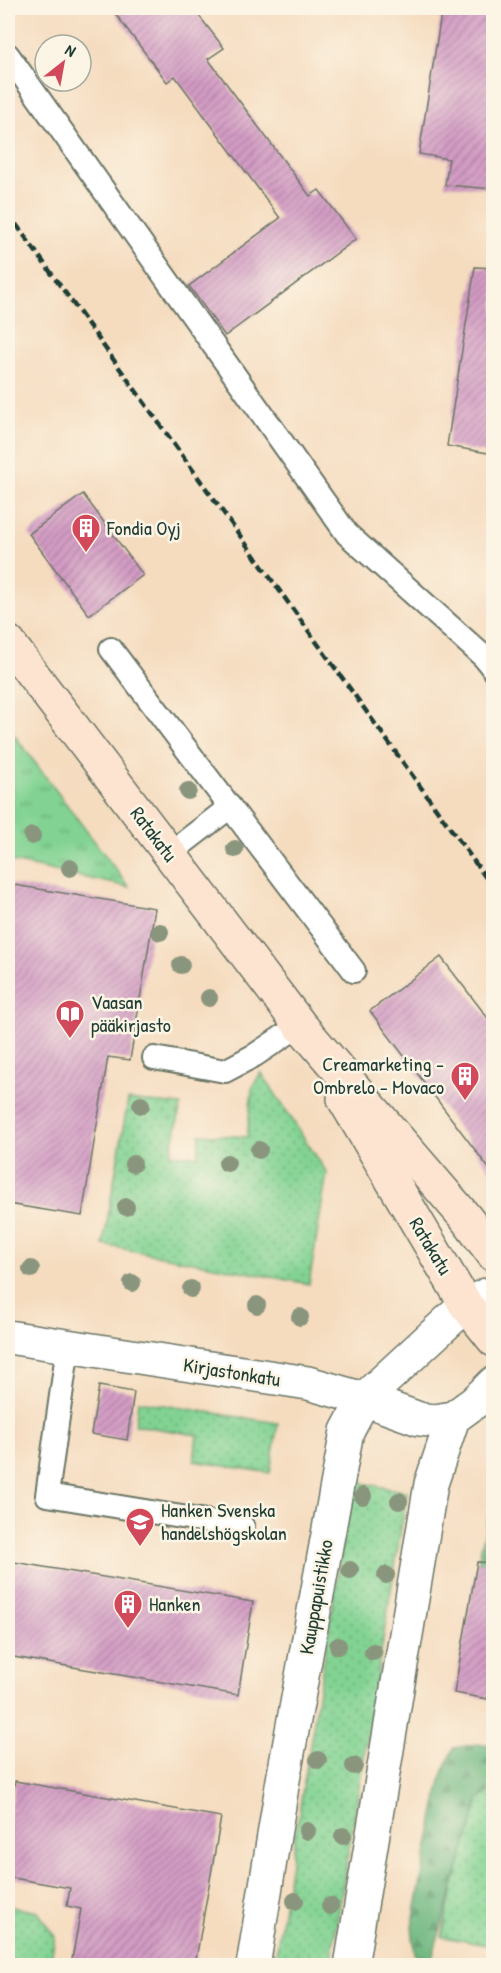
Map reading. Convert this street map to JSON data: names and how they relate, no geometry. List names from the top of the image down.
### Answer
{
  "streets": {
    "main road": ["Ratakatu"],
    "street": ["Kirjastonkatu", "Kauppapuistikko"]
  },
  "crossings": [
    ["Ratakatu", "Kauppapuistikko"],
    ["Kirjastonkatu", "Kauppapuistikko"]
  ],
  "places": {
    "building": ["Fondia Oyj", "Creamarketing - Ombrelo - Movaco", "Hanken"],
    "library": ["Vaasan pääkirjasto"],
    "school or university": ["Hanken Svenska handelshögskolan"]
  },
  "north": "top right"
}
